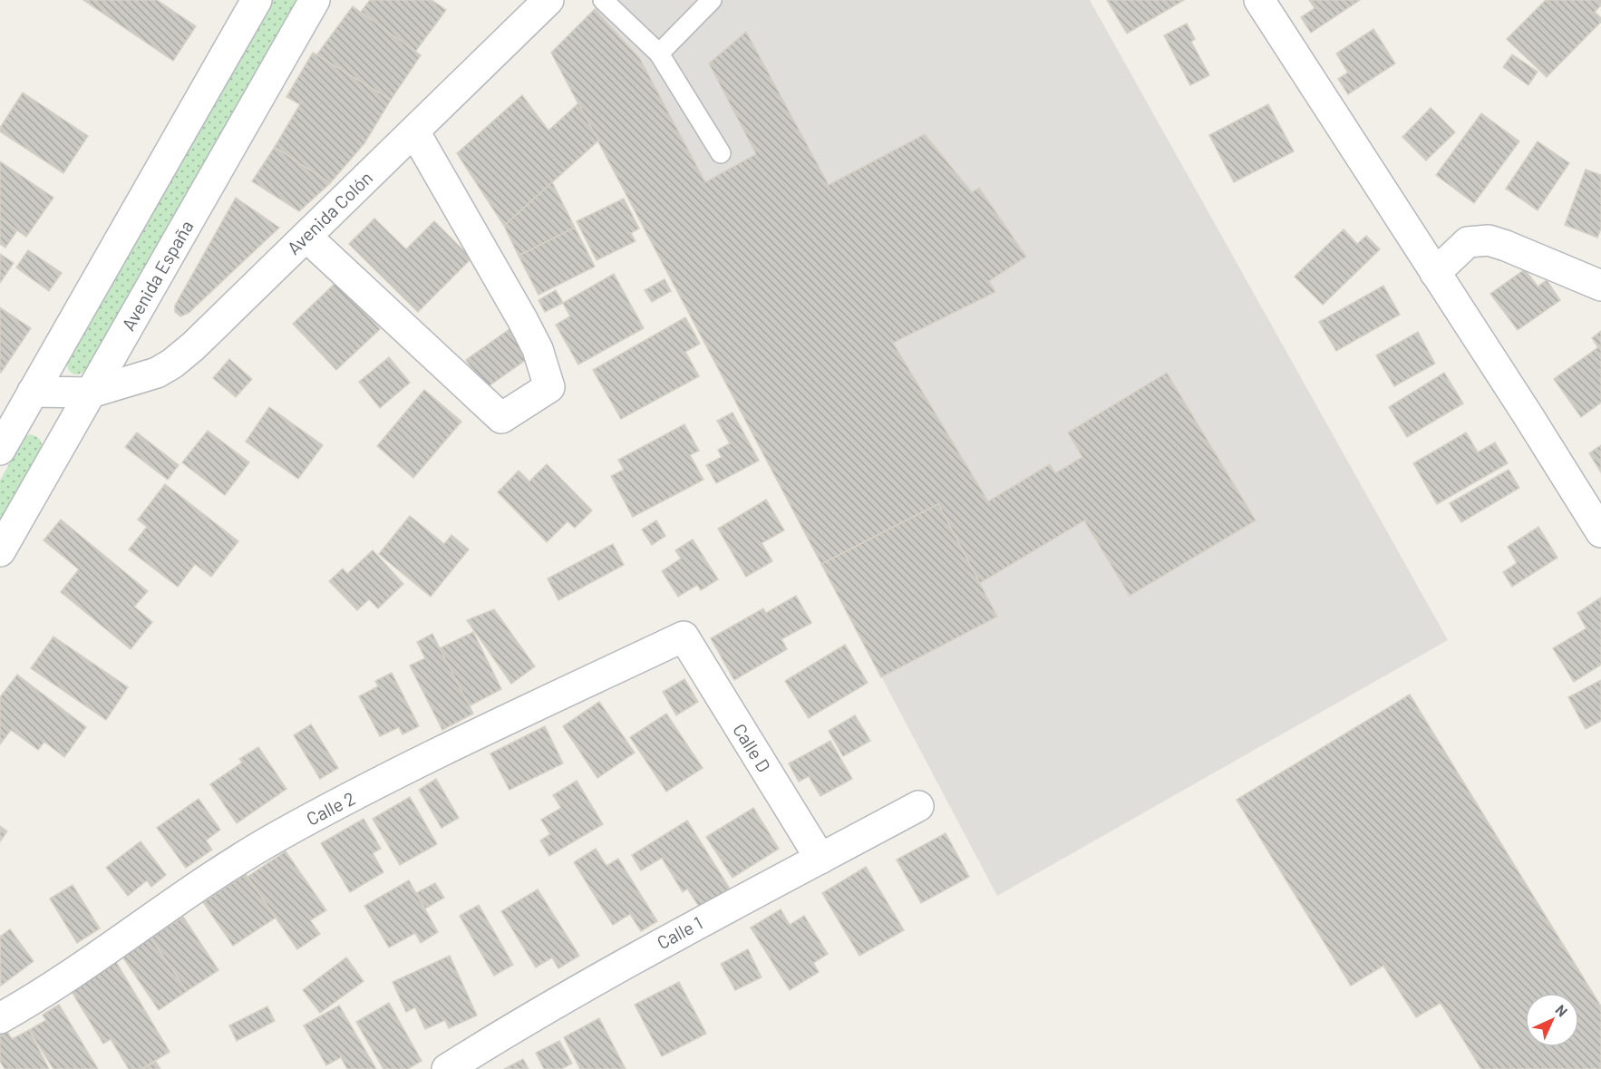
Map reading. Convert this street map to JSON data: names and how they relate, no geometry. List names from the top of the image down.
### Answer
{
  "streets": {
    "street": [
      "Avenida Colón",
      "Avenida España",
      "Calle D",
      "Calle 2",
      "Calle 1"
    ]
  },
  "crossings": [
    ["Avenida Colón", "Avenida España"],
    ["Calle D", "Calle 2"],
    ["Calle D", "Calle 1"]
  ],
  "north": "top right"
}
